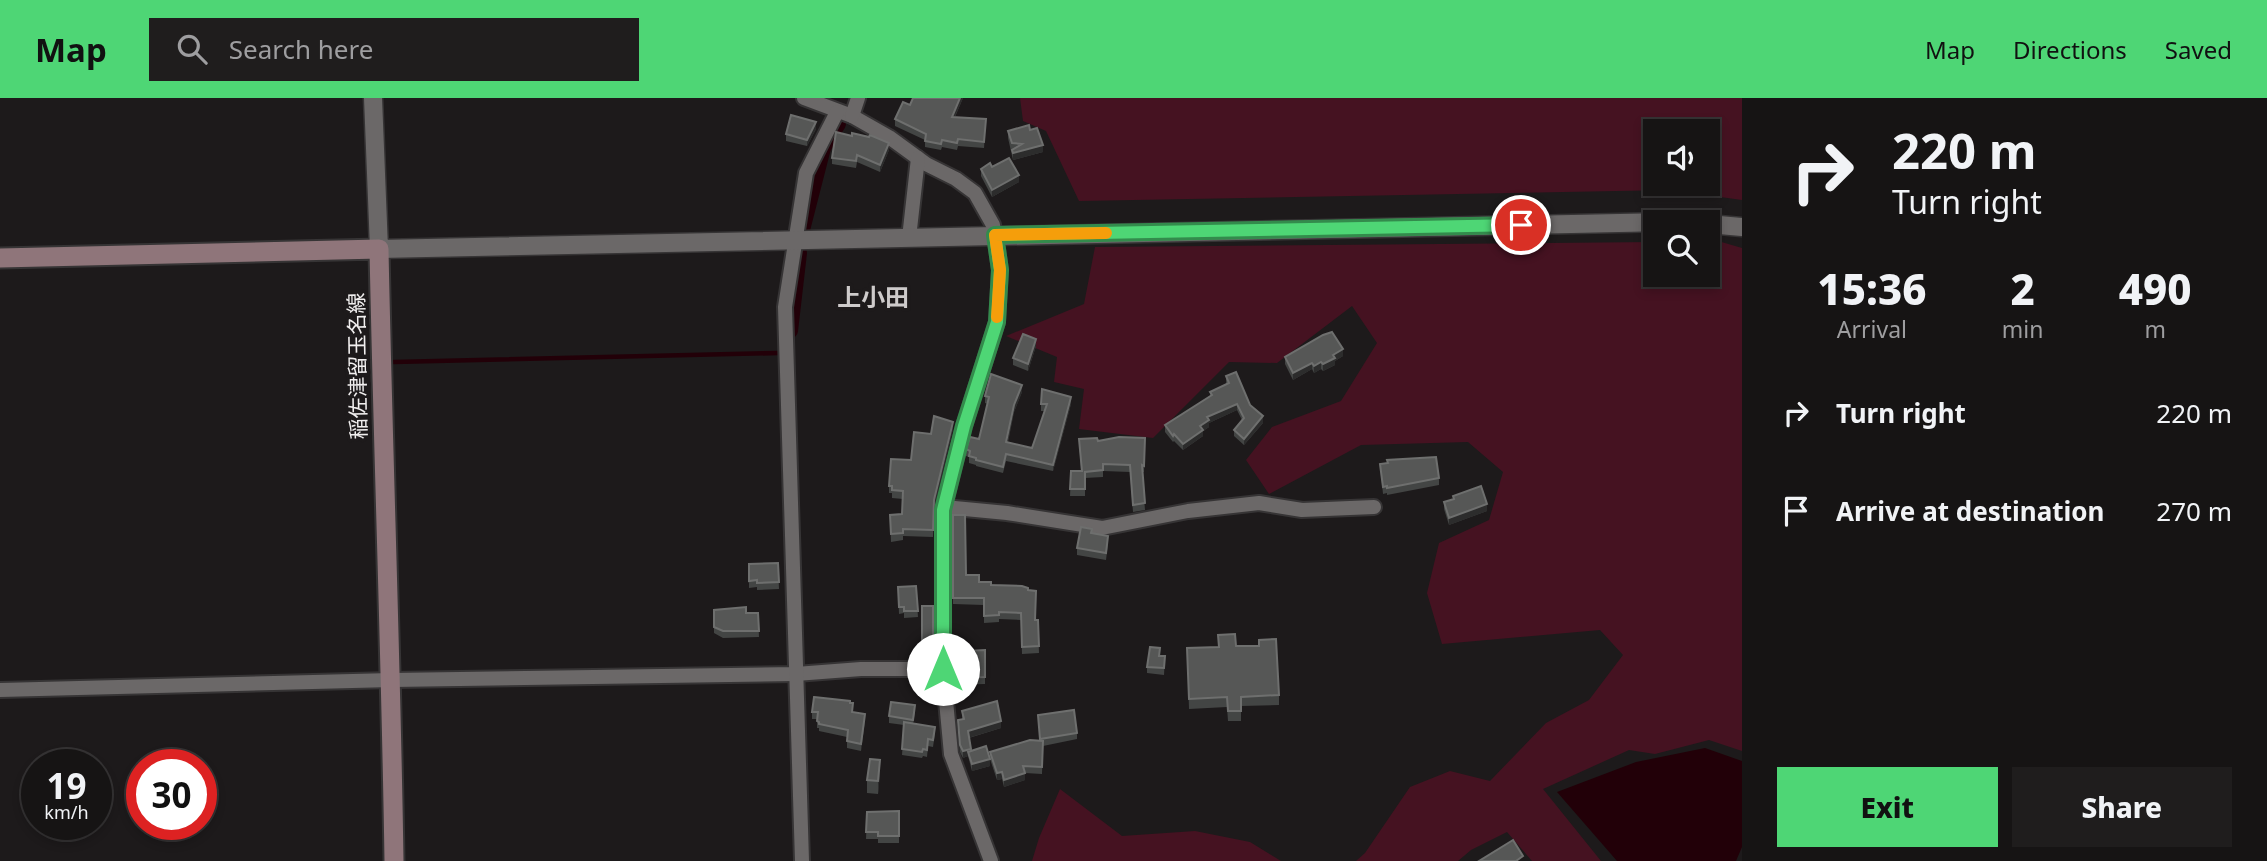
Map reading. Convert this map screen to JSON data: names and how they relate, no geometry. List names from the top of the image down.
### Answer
{
  "streets": {
    "main road": ["稲佐津留玉名線"]
  },
  "districts": ["上小田"],
  "page": {
    "header": "Map",
    "search": "Search here",
    "nav": ["Map", "Directions", "Saved"],
    "turn": ["220 m", "Turn right"],
    "eta": [
      "15:36",
      "Arrival",
      "2",
      "min",
      "490",
      "m"
    ],
    "list": [
      {
        "name": "Turn right",
        "value": "220 m"
      },
      {
        "name": "Arrive at destination",
        "value": "270 m"
      }
    ],
    "speed": "19 km/h",
    "limit": "30",
    "buttons": ["Exit", "Share"]
  }
}
